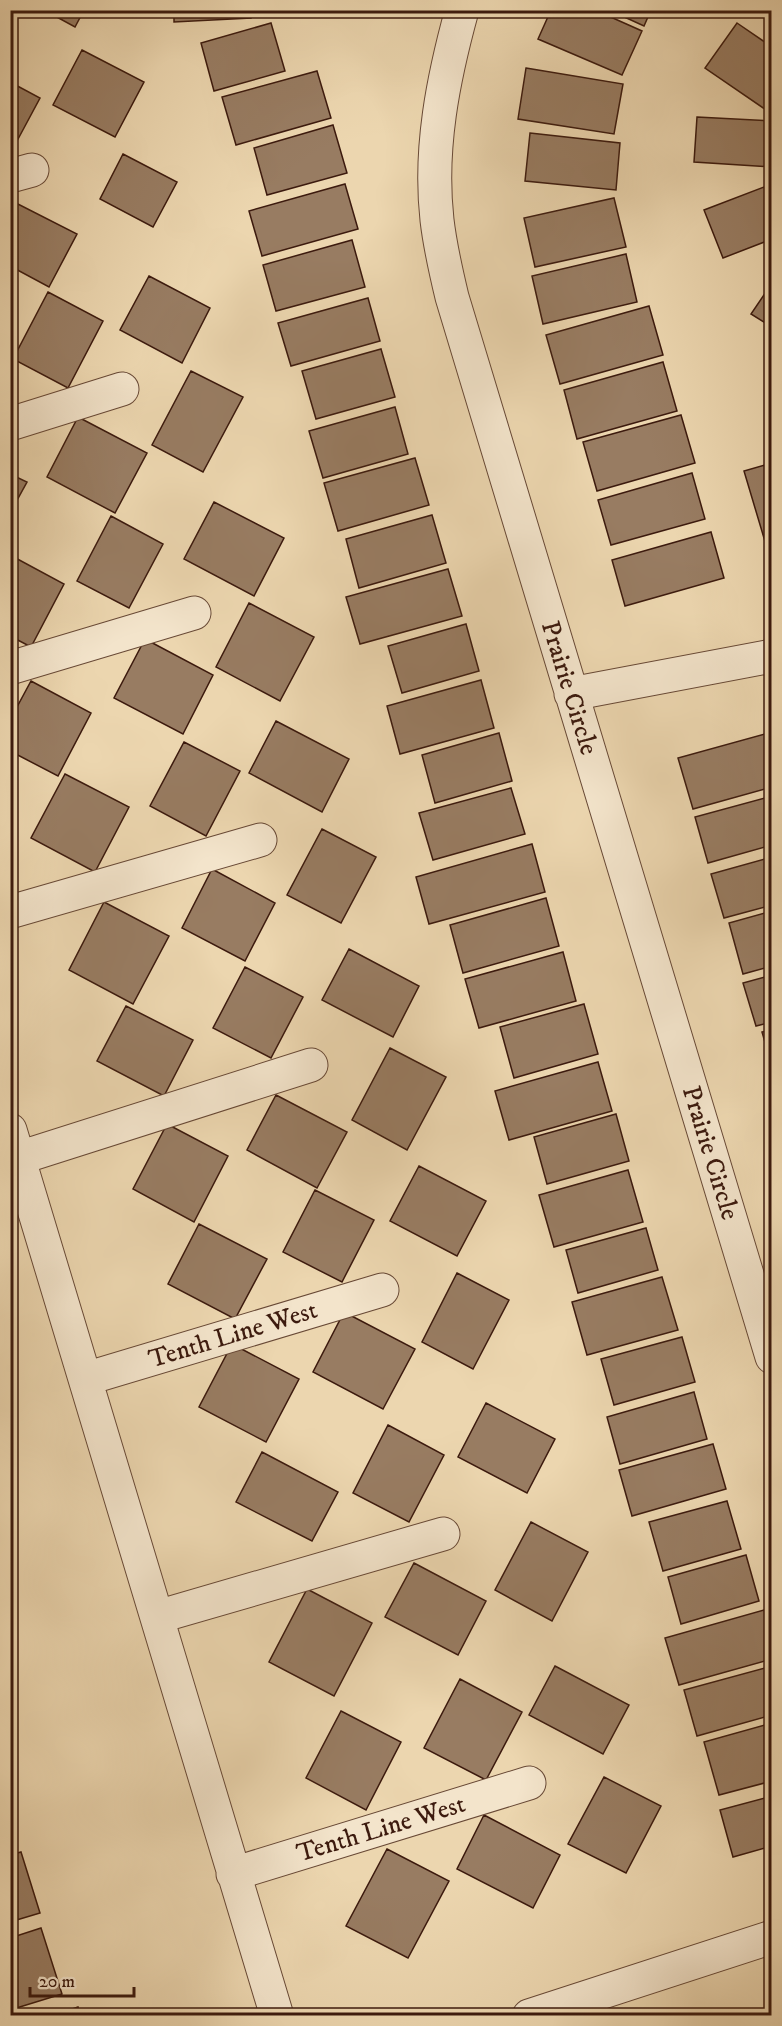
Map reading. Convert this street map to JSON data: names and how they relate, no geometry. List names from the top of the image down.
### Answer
{
  "streets": {
    "street": ["Prairie Circle", "Tenth Line West"]
  },
  "scale_bar": "20 m"
}
